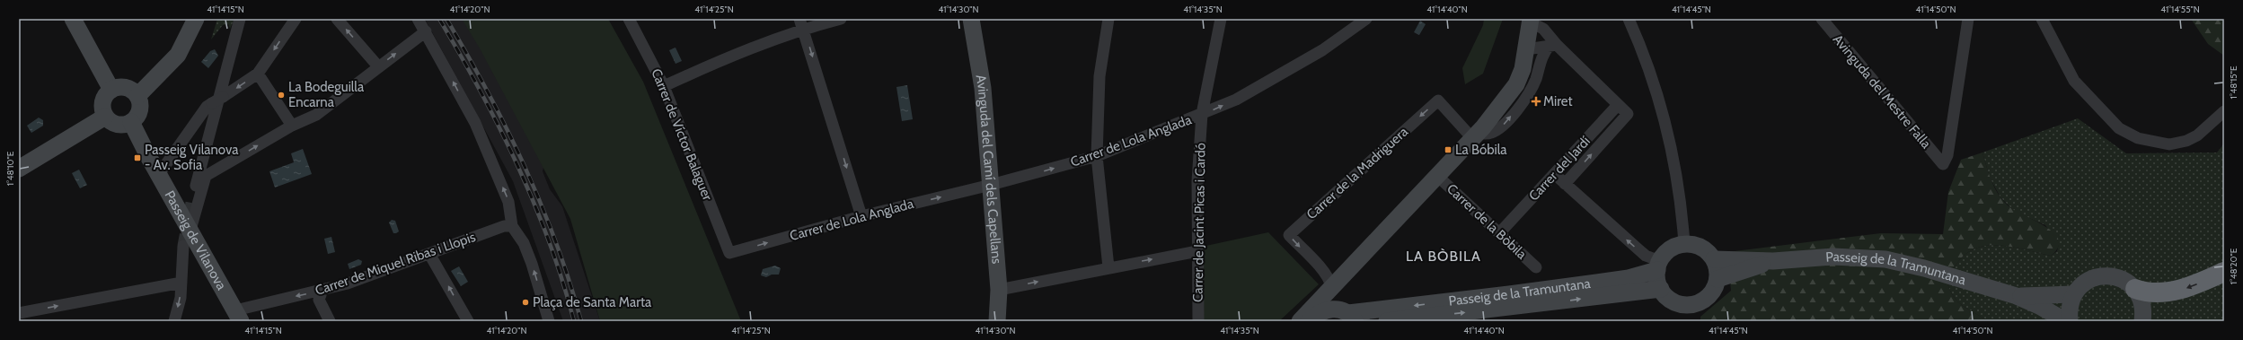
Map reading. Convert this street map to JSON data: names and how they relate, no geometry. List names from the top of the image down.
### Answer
{
  "streets": {
    "street": [
      "Avinguda del Mestre Falla",
      "Carrer de Víctor Balaguer",
      "Carrer de Lola Anglada",
      "Carrer del Jardí",
      "Avinguda del Camí dels Capellans",
      "Carrer de la Madriguera",
      "Carrer de la Bòbila",
      "Carrer de Jacint Picas i Cardó",
      "Passeig de Vilanova",
      "Carrer de Miquel Ribas i Llopis",
      "Passeig de la Tramuntana"
    ]
  },
  "crossings": [
    ["Carrer de Víctor Balaguer", "Carrer de Lola Anglada"],
    ["Carrer de Lola Anglada", "Avinguda del Camí dels Capellans"],
    ["Carrer de Lola Anglada", "Carrer de Jacint Picas i Cardó"],
    ["Carrer del Jardí", "Carrer de la Bòbila"],
    ["Passeig de Vilanova", "Carrer de Miquel Ribas i Llopis"]
  ],
  "one_way": ["Carrer de Lola Anglada"],
  "districts": ["LA BÒBILA"],
  "places": {
    "other": ["La Bodeguilla Encarna", "Plaça de Santa Marta"],
    "health": ["Miret"],
    "transit": ["La Bóbila", "Passeig Vilanova - Av. Sofia"]
  },
  "coordinates": [
    "41°14'15\"N",
    "41°14'20\"N",
    "41°14'25\"N",
    "41°14'30\"N",
    "41°14'35\"N",
    "41°14'40\"N",
    "41°14'45\"N",
    "41°14'50\"N",
    "41°14'55\"N",
    "1°48'15\"E",
    "1°48'10\"E",
    "1°48'20\"E"
  ]
}
